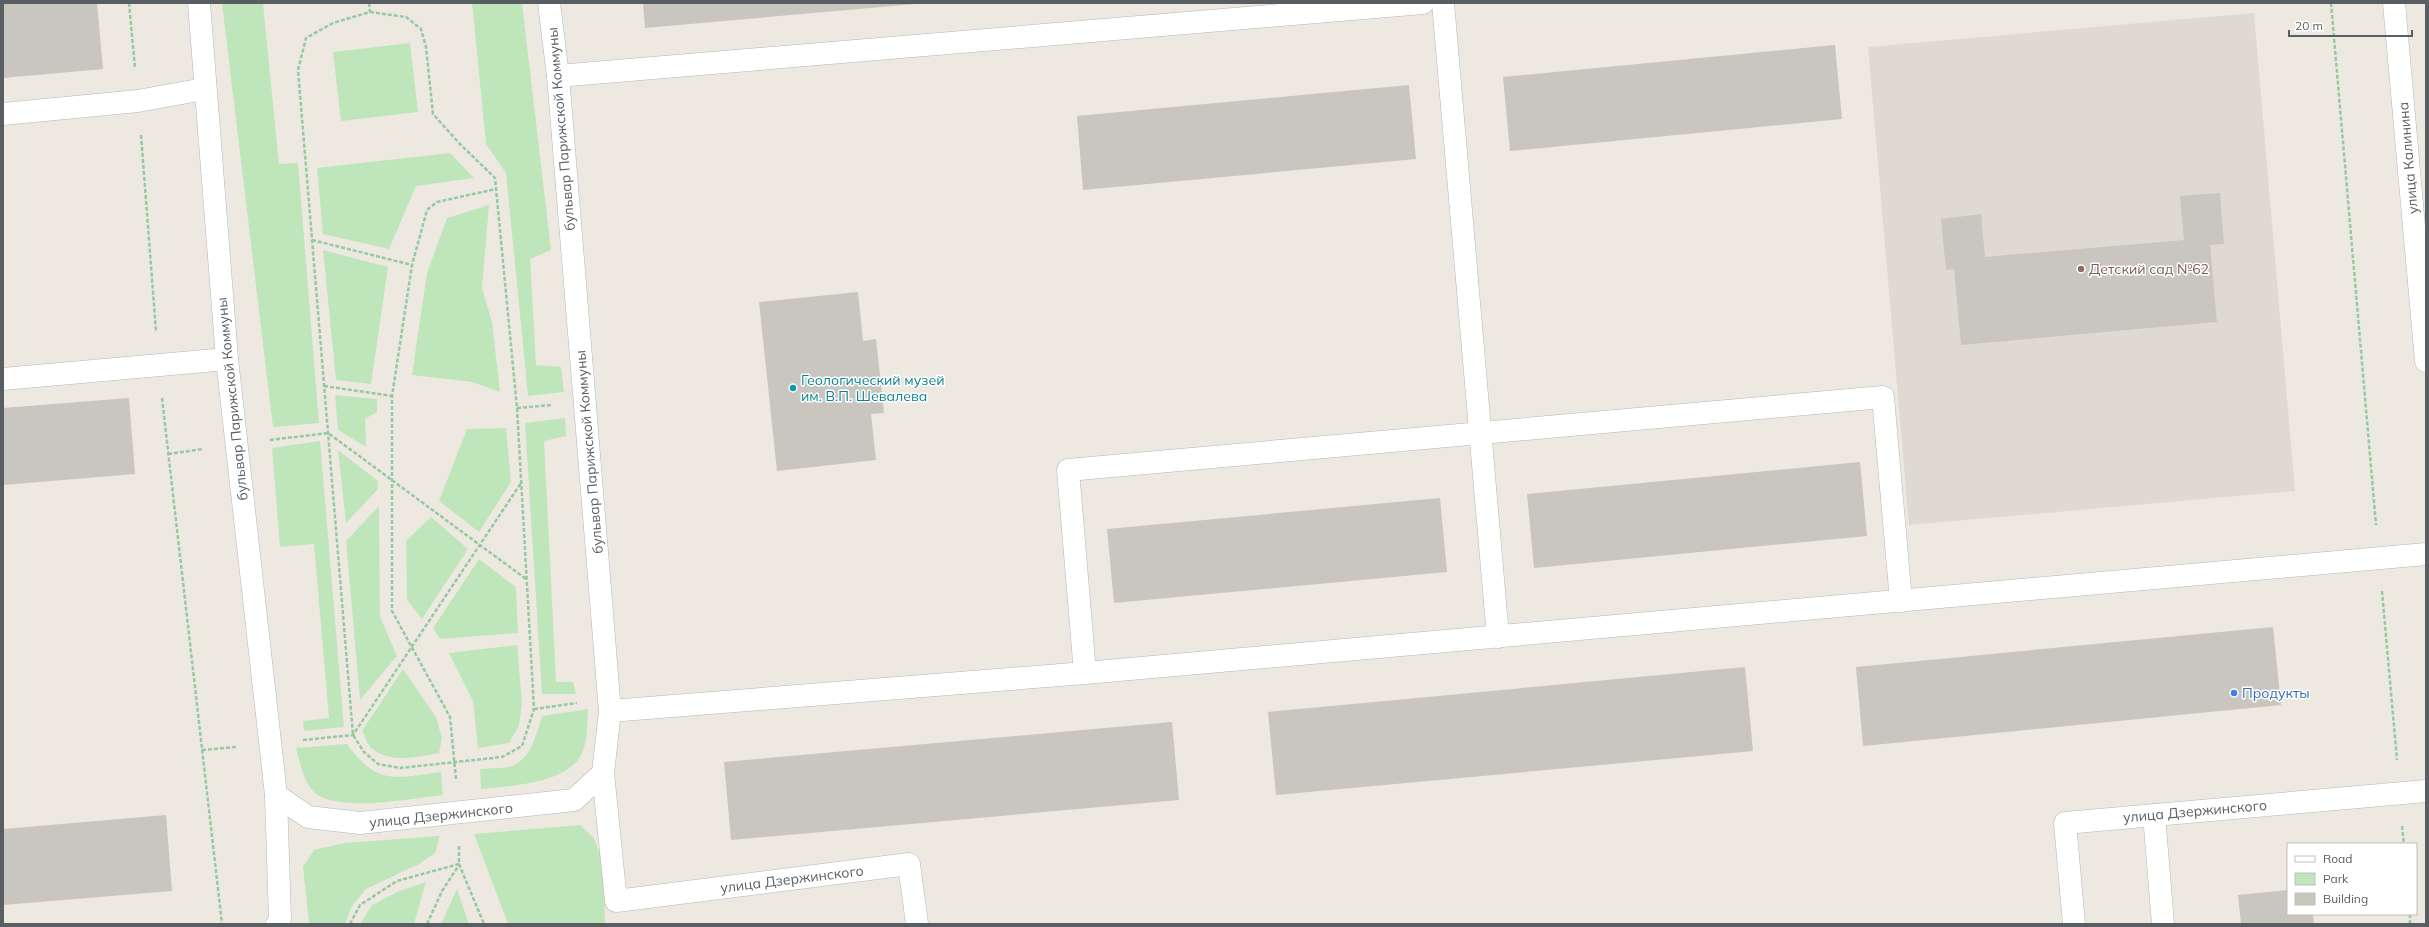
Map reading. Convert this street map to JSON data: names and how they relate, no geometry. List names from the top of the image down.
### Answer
{
  "streets": {
    "street": ["бульвар Парижской Коммуны", "улица Калинина", "улица Дзержинского"]
  },
  "crossings": [
    ["бульвар Парижской Коммуны", "улица Дзержинского"]
  ],
  "places": ["Детский сад №62", "Геологический музей им. В.П. Шевалева", "Продукты"],
  "legend": ["Road", "Park", "Building"],
  "scale_bar": "20 m"
}
